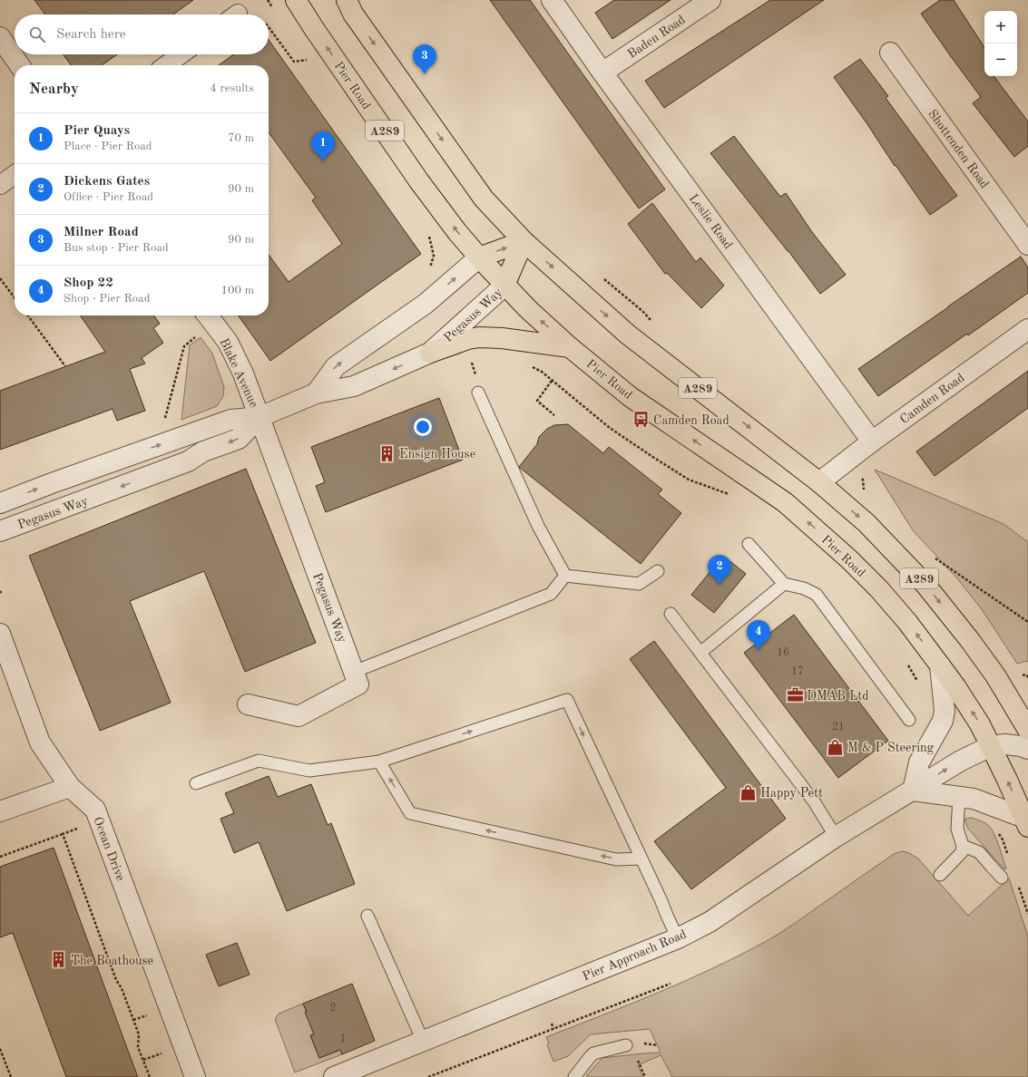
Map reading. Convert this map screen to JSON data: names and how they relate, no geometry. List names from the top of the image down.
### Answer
{
  "streets": {
    "main road": ["Pier Road", "A289", "Pegasus Way"],
    "street": [
      "Baden Road",
      "Shottenden Road",
      "Leslie Road",
      "Blake Avenue",
      "Camden Road",
      "Ocean Drive",
      "Pier Approach Road"
    ]
  },
  "crossings": [
    ["Baden Road", "Leslie Road"],
    ["Pier Road", "Pegasus Way"],
    ["Pier Road", "Pier Approach Road"],
    ["A289", "Pegasus Way"],
    ["A289", "Camden Road"],
    ["Leslie Road", "Camden Road"],
    ["Pegasus Way", "Blake Avenue"]
  ],
  "places": {
    "bus stop": ["Camden Road"],
    "building": ["Ensign House", "The Boathouse"],
    "office": ["DMAB Ltd"],
    "shop": ["M & P Steering", "Happy Pett"]
  },
  "house_numbers": [
    "16",
    "17",
    "21",
    "2",
    "1"
  ],
  "page": {
    "map_buttons": ["+", "−"],
    "search": "Search here",
    "pins": [
      "3",
      "1",
      "2",
      "4"
    ],
    "heading": ["Nearby", "4 results"],
    "list": [
      {
        "mark": "1",
        "name": "Pier Quays",
        "note": "Place · Pier Road",
        "value": "70 m"
      },
      {
        "mark": "2",
        "name": "Dickens Gates",
        "note": "Office · Pier Road",
        "value": "90 m"
      },
      {
        "mark": "3",
        "name": "Milner Road",
        "note": "Bus stop · Pier Road",
        "value": "90 m"
      },
      {
        "mark": "4",
        "name": "Shop 22",
        "note": "Shop · Pier Road",
        "value": "100 m"
      }
    ]
  }
}
